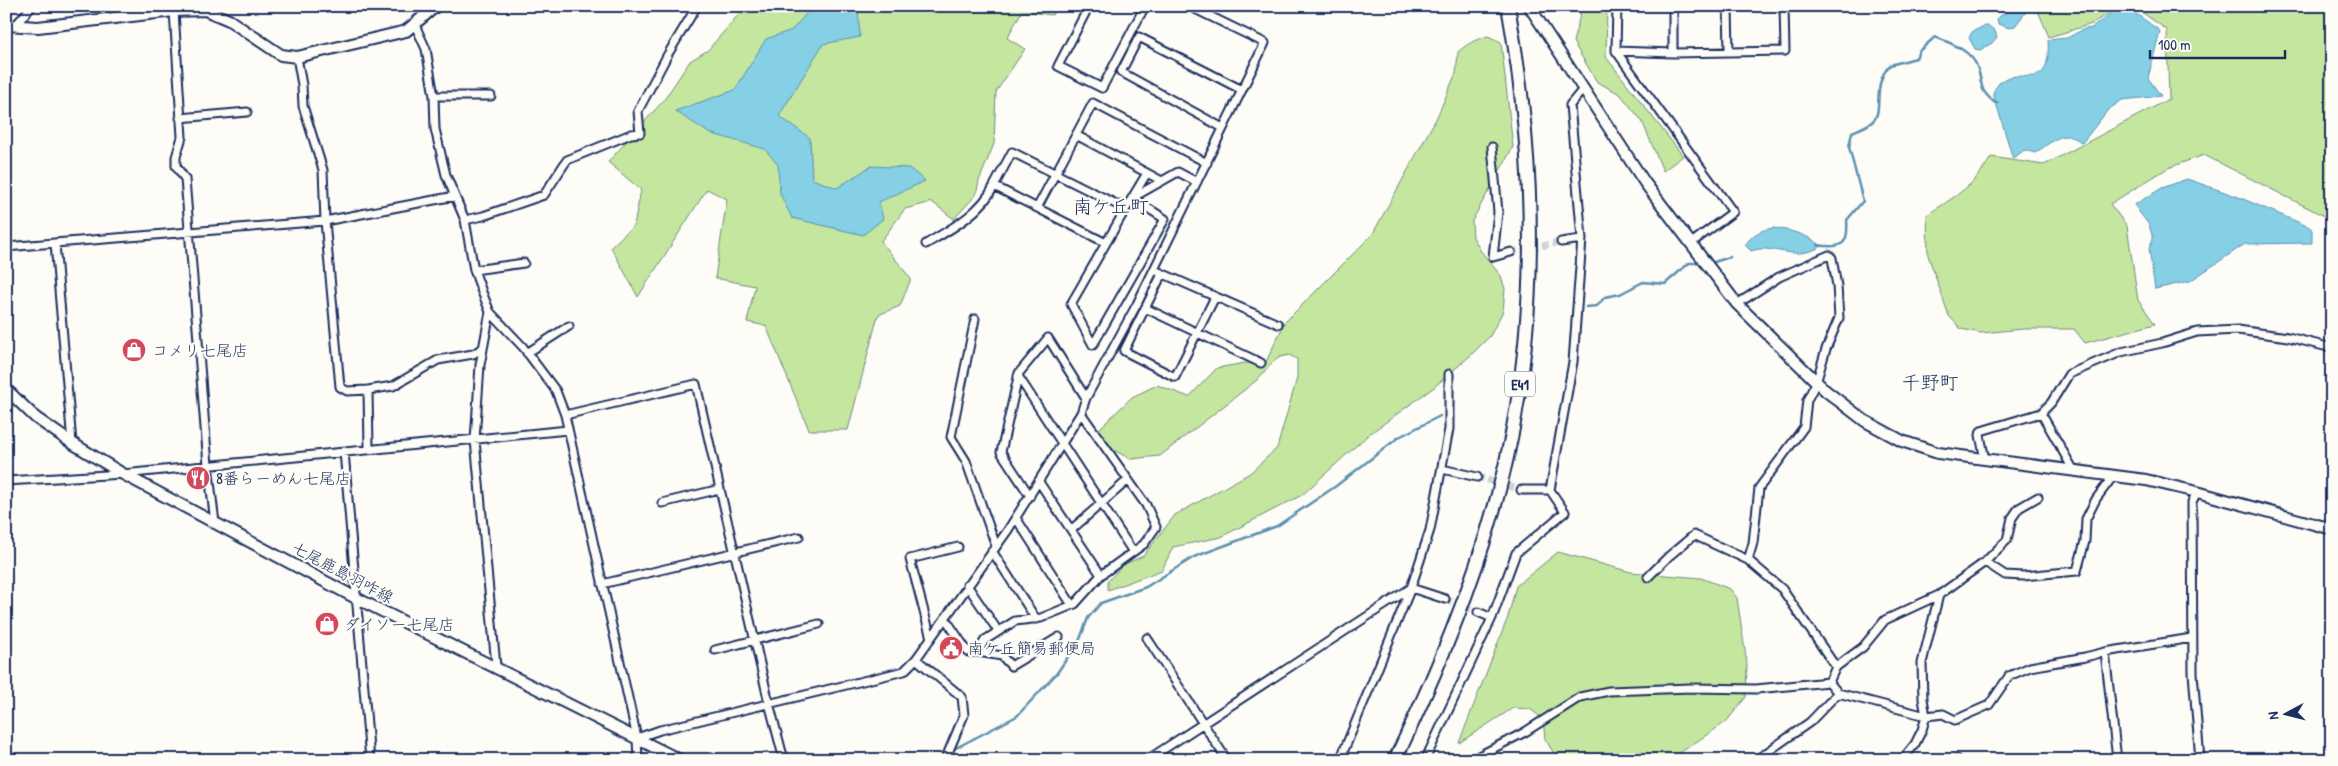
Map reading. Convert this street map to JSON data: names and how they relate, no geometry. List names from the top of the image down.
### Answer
{
  "streets": {
    "highway": ["E41"],
    "main road": ["七尾鹿島羽咋線"]
  },
  "districts": ["南ケ丘町", "千野町"],
  "places": {
    "shop": ["コメリ七尾店", "ダイソー七尾店"],
    "restaurant": ["8番らーめん七尾店"],
    "public building": ["南ケ丘簡易郵便局"]
  },
  "scale_bar": "100 m",
  "north": "left"
}
